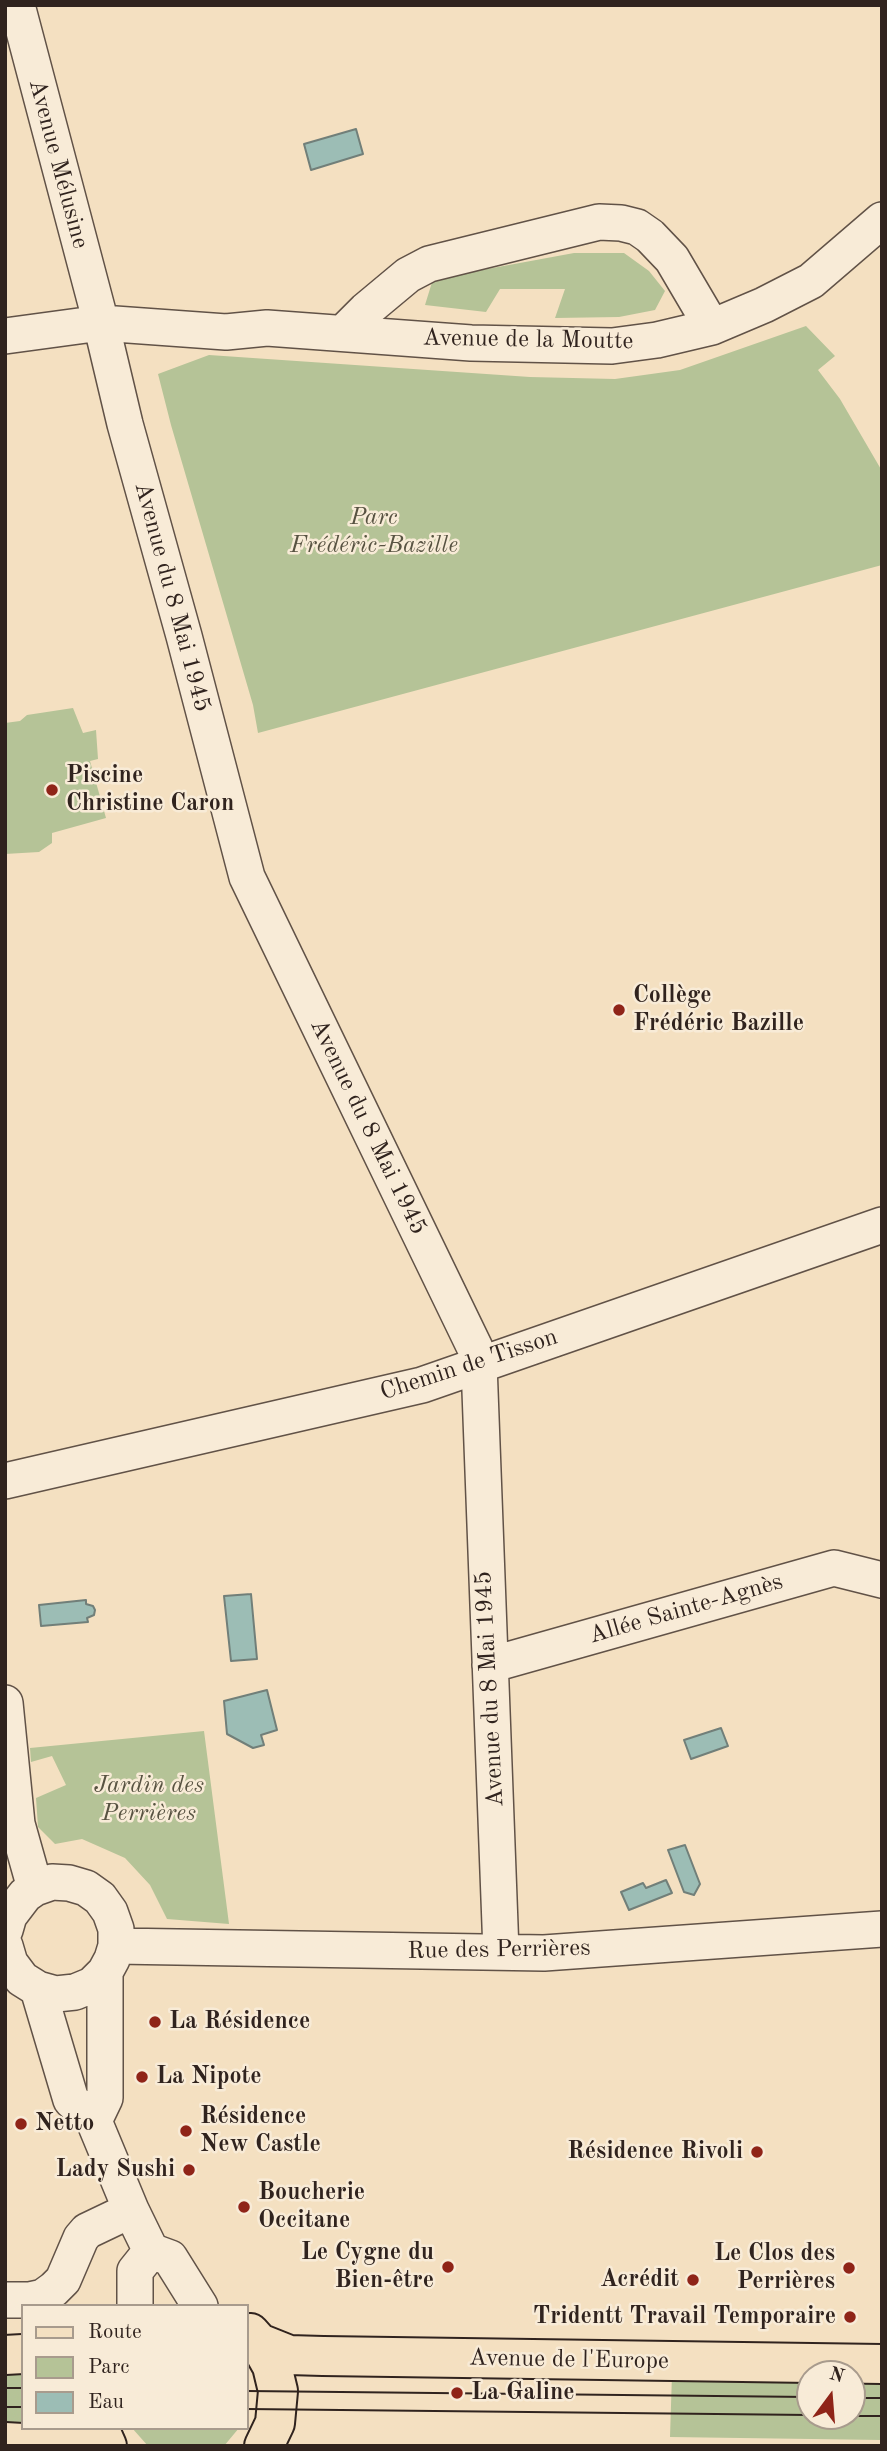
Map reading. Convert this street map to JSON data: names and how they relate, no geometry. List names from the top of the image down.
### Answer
{
  "streets": {
    "main road": ["Avenue de l'Europe"],
    "street": [
      "Avenue Mélusine",
      "Avenue de la Moutte",
      "Avenue du 8 Mai 1945",
      "Chemin de Tisson",
      "Allée Sainte-Agnès",
      "Rue des Perrières"
    ]
  },
  "crossings": [
    ["Avenue Mélusine", "Avenue de la Moutte"],
    ["Avenue Mélusine", "Avenue du 8 Mai 1945"],
    ["Avenue de la Moutte", "Avenue du 8 Mai 1945"],
    ["Avenue du 8 Mai 1945", "Chemin de Tisson"],
    ["Avenue du 8 Mai 1945", "Allée Sainte-Agnès"],
    ["Avenue du 8 Mai 1945", "Rue des Perrières"]
  ],
  "parks": ["Parc Frédéric-Bazille", "Jardin des Perrières"],
  "places": [
    "Piscine Christine Caron",
    "Collège Frédéric Bazille",
    "La Résidence",
    "La Nipote",
    "Netto",
    "Résidence New Castle",
    "Résidence Rivoli",
    "Lady Sushi",
    "Boucherie Occitane",
    "Le Cygne du Bien-être",
    "Le Clos des Perrières",
    "Acrédit",
    "Tridentt Travail Temporaire",
    "La Galine"
  ],
  "legend": ["Route", "Parc", "Eau"],
  "north": "top"
}
